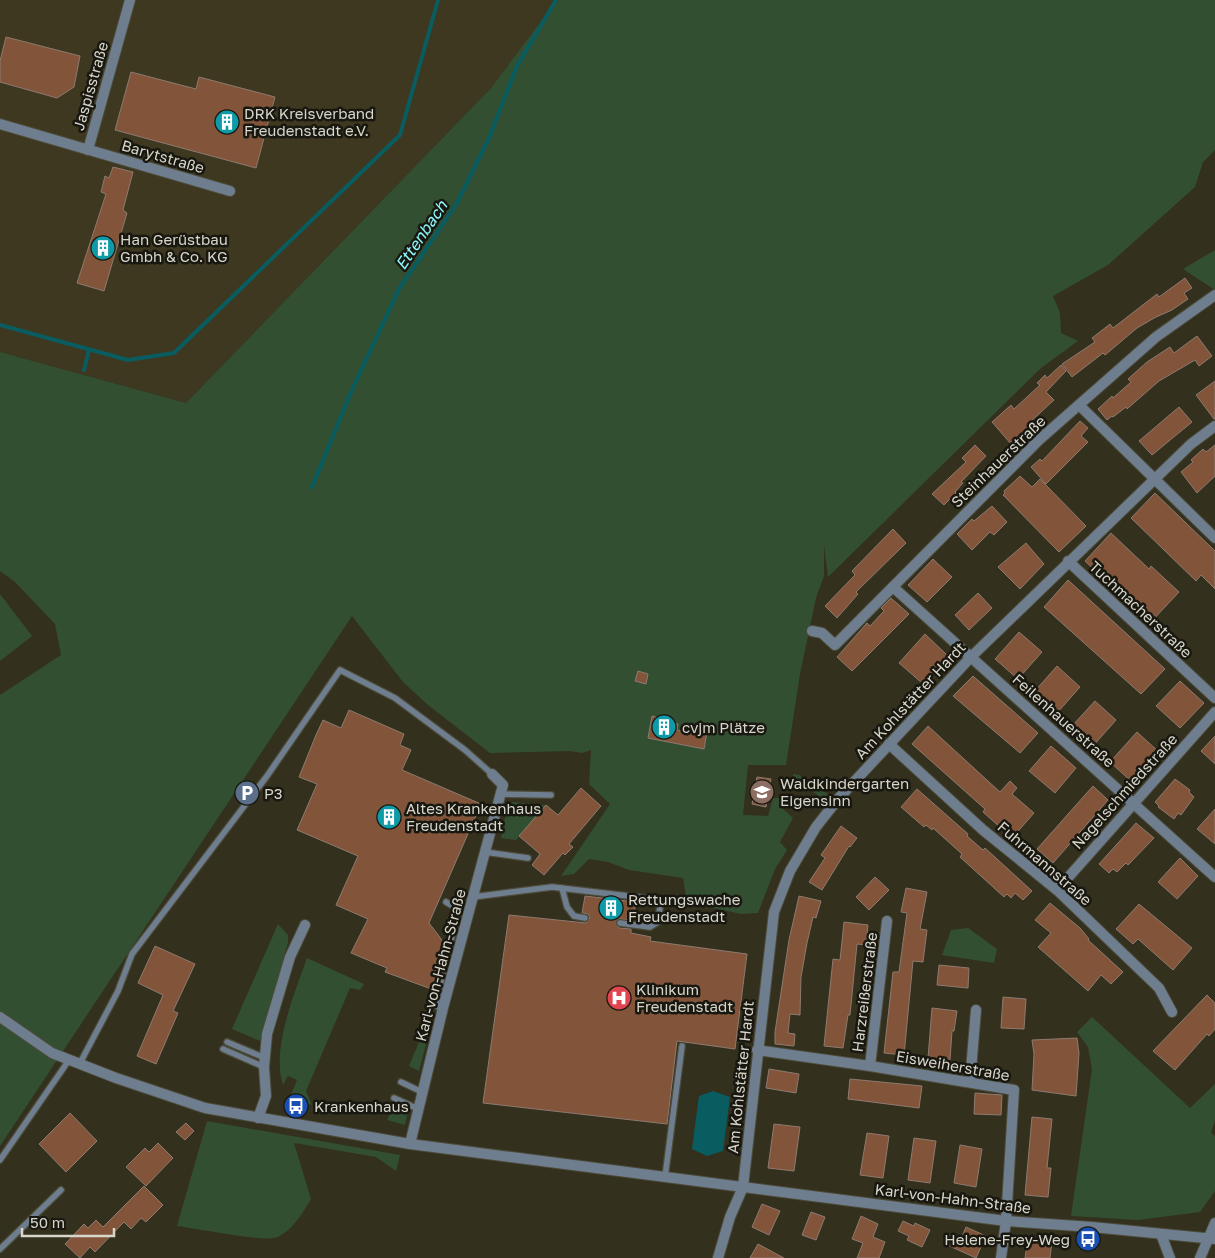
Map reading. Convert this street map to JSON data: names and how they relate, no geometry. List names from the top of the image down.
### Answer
{
  "streets": {
    "street": [
      "Jaspisstraße",
      "Barytstraße",
      "Steinhauerstraße",
      "Tuchmacherstraße",
      "Am Kohlstätter Hardt",
      "Feilenhauerstraße",
      "Nagelschmiedstraße",
      "Fuhrmannstraße",
      "Karl-von-Hahn-Straße",
      "Harzreißerstraße",
      "Eisweiherstraße"
    ]
  },
  "crossings": [
    ["Jaspisstraße", "Barytstraße"],
    ["Steinhauerstraße", "Feilenhauerstraße"],
    ["Tuchmacherstraße", "Am Kohlstätter Hardt"],
    ["Am Kohlstätter Hardt", "Feilenhauerstraße"],
    ["Am Kohlstätter Hardt", "Fuhrmannstraße"],
    ["Am Kohlstätter Hardt", "Karl-von-Hahn-Straße"],
    ["Am Kohlstätter Hardt", "Eisweiherstraße"],
    ["Feilenhauerstraße", "Nagelschmiedstraße"],
    ["Nagelschmiedstraße", "Fuhrmannstraße"],
    ["Karl-von-Hahn-Straße", "Eisweiherstraße"],
    ["Harzreißerstraße", "Eisweiherstraße"]
  ],
  "water": ["Ettenbach"],
  "places": {
    "building": [
      "DRK Kreisverband Freudenstadt e.V.",
      "Han Gerüstbau Gmbh & Co. KG",
      "cvjm Plätze",
      "Altes Krankenhaus Freudenstadt",
      "Rettungswache Freudenstadt"
    ],
    "school or university": ["Waldkindergarten Eigensinn"],
    "parking": ["P3"],
    "hospital": ["Klinikum Freudenstadt"],
    "bus stop": ["Krankenhaus", "Helene-Frey-Weg"]
  },
  "scale_bar": "50 m"
}
